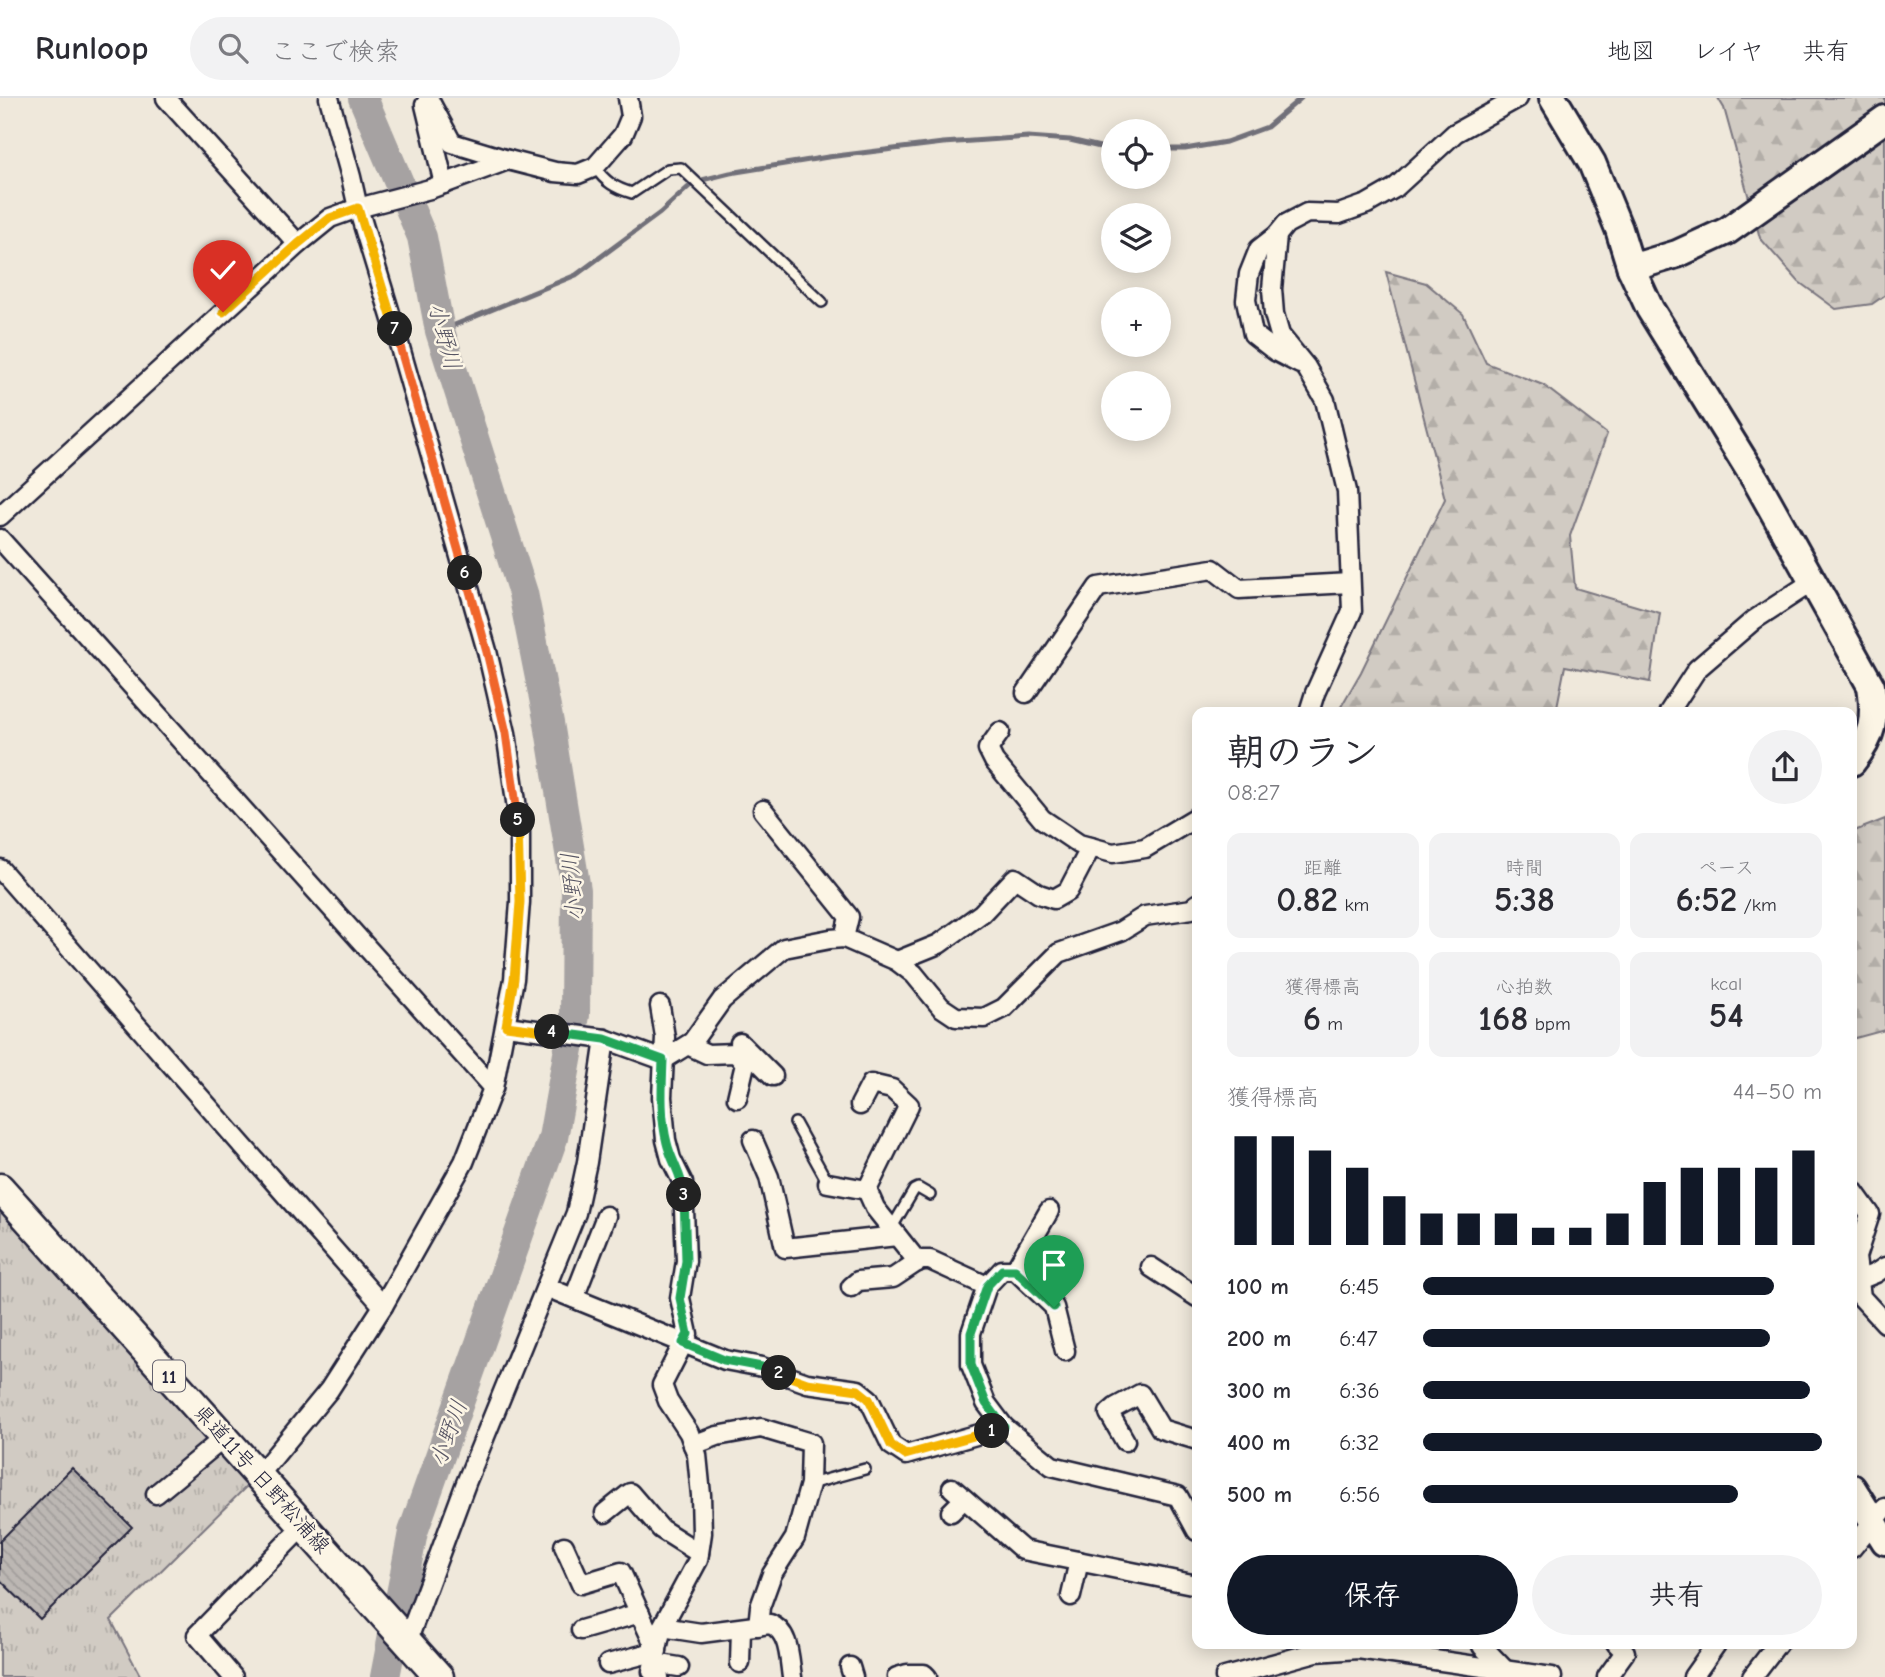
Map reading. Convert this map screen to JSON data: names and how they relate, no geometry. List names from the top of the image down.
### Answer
{
  "streets": {
    "main road": ["11", "県道11号 日野松浦線"]
  },
  "water": ["小野川"],
  "page": {
    "header": "Runloop",
    "search": "ここで検索",
    "nav": ["地図", "レイヤ", "共有"],
    "map_buttons": ["+", "−"],
    "pins": [
      "7",
      "6",
      "5",
      "4",
      "3",
      "2",
      "1"
    ],
    "heading": ["朝のラン", "08:27"],
    "stats": [
      ["距離", "0.82 km"],
      ["時間", "5:38"],
      ["ペース", "6:52 /km"],
      ["獲得標高", "6 m"],
      ["心拍数", "168 bpm"],
      ["kcal", "54"]
    ],
    "chart": ["獲得標高", "44–50 m"],
    "list": [
      {
        "name": "100 m",
        "note": "6:45"
      },
      {
        "name": "200 m",
        "note": "6:47"
      },
      {
        "name": "300 m",
        "note": "6:36"
      },
      {
        "name": "400 m",
        "note": "6:32"
      },
      {
        "name": "500 m",
        "note": "6:56"
      }
    ],
    "buttons": ["保存", "共有"]
  }
}
